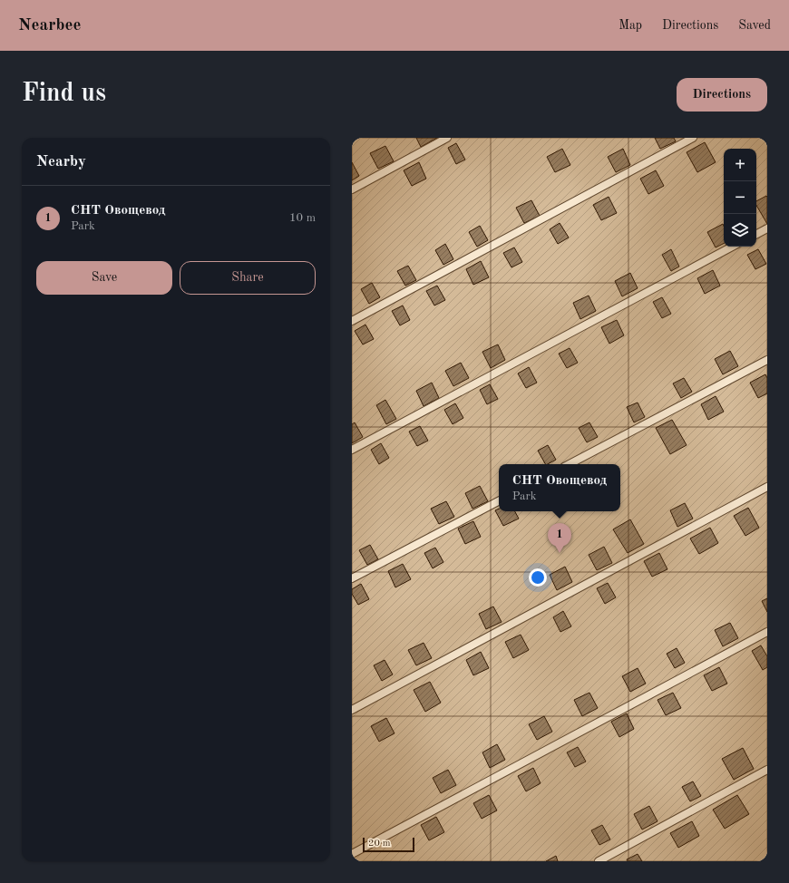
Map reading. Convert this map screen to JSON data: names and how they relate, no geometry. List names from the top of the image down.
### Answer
{
  "scale_bar": "20 m",
  "page": {
    "header": "Nearbee",
    "nav": ["Map", "Directions", "Saved"],
    "buttons": [
      "Directions",
      ["Save", "Share"]
    ],
    "title": "Find us",
    "heading": "Nearby",
    "map_buttons": ["+", "−"],
    "list": [
      {
        "mark": "1",
        "name": "СНТ Овощевод",
        "note": "Park",
        "value": "10 m"
      }
    ],
    "popup": ["СНТ Овощевод", "Park"],
    "pins": "1",
    "scale": "20 m"
  }
}
